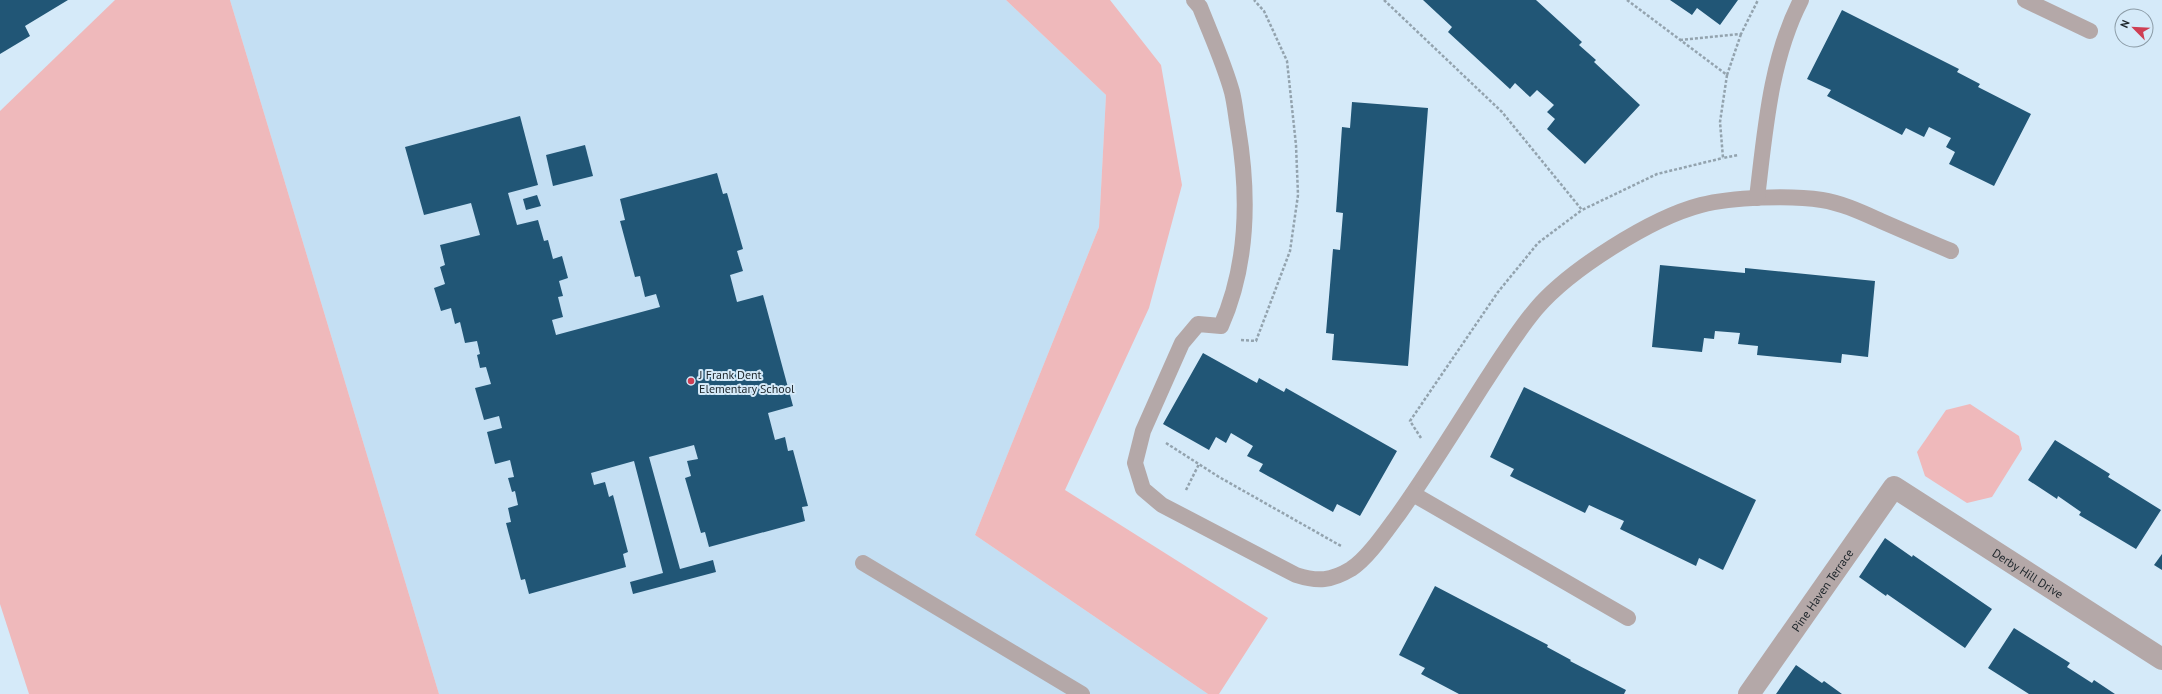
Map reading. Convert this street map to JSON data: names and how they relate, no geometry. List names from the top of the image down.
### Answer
{
  "streets": {
    "street": ["Derby Hill Drive", "Pine Haven Terrace"]
  },
  "crossings": [
    ["Derby Hill Drive", "Pine Haven Terrace"]
  ],
  "places": ["J Frank Dent Elementary School"],
  "north": "top left"
}
